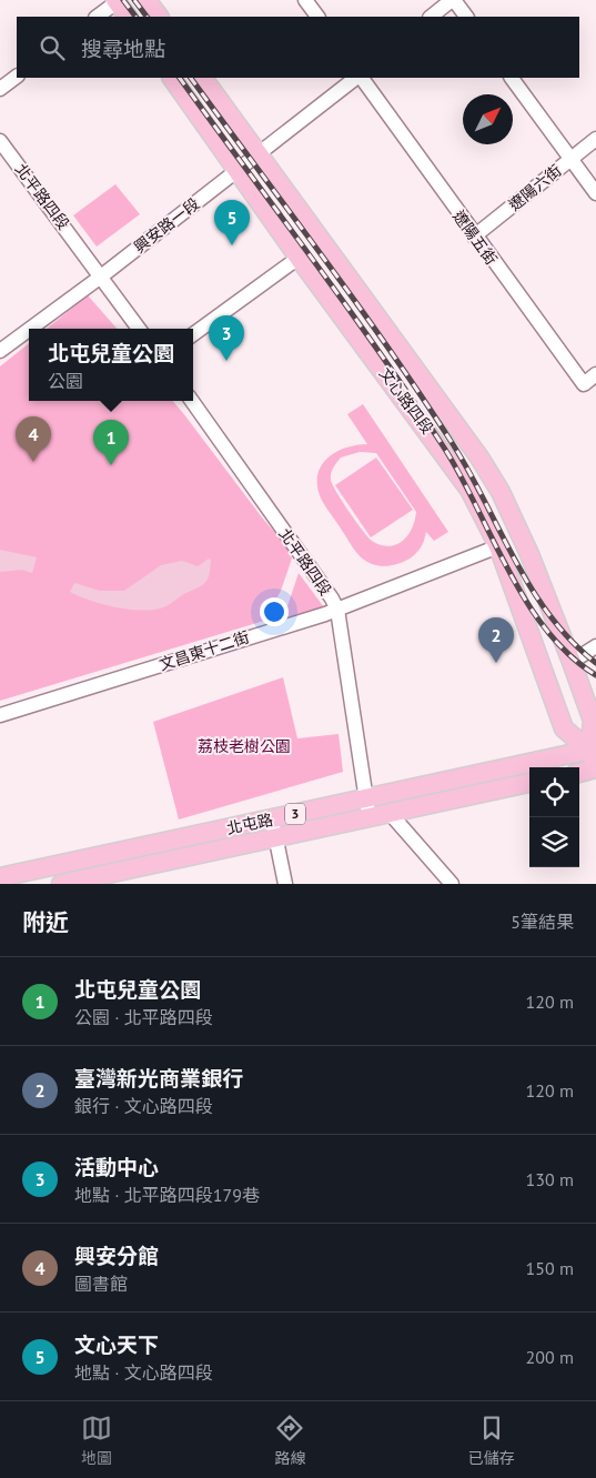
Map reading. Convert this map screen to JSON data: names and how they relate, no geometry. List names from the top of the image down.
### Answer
{
  "streets": {
    "main road": ["文心路四段", "3", "北屯路"],
    "street": [
      "遼陽六街",
      "北平路四段",
      "興安路一段",
      "遼陽五街",
      "文昌東十二街"
    ]
  },
  "crossings": [
    ["遼陽六街", "遼陽五街"],
    ["北平路四段", "興安路一段"],
    ["北平路四段", "文昌東十二街"],
    ["北平路四段", "北屯路"],
    ["興安路一段", "文心路四段"],
    ["文心路四段", "文昌東十二街"],
    ["文心路四段", "北屯路"]
  ],
  "parks": ["荔枝老樹公園"],
  "north": "top right",
  "page": {
    "search": "搜尋地點",
    "pins": [
      "5",
      "3",
      "4",
      "1",
      "2"
    ],
    "popup": ["北屯兒童公園", "公園"],
    "heading": ["附近", "5筆結果"],
    "list": [
      {
        "mark": "1",
        "name": "北屯兒童公園",
        "note": "公園 · 北平路四段",
        "value": "120 m"
      },
      {
        "mark": "2",
        "name": "臺灣新光商業銀行",
        "note": "銀行 · 文心路四段",
        "value": "120 m"
      },
      {
        "mark": "3",
        "name": "活動中心",
        "note": "地點 · 北平路四段179巷",
        "value": "130 m"
      },
      {
        "mark": "4",
        "name": "興安分館",
        "note": "圖書館",
        "value": "150 m"
      },
      {
        "mark": "5",
        "name": "文心天下",
        "note": "地點 · 文心路四段",
        "value": "200 m"
      }
    ],
    "nav": ["地圖", "路線", "已儲存"]
  }
}
